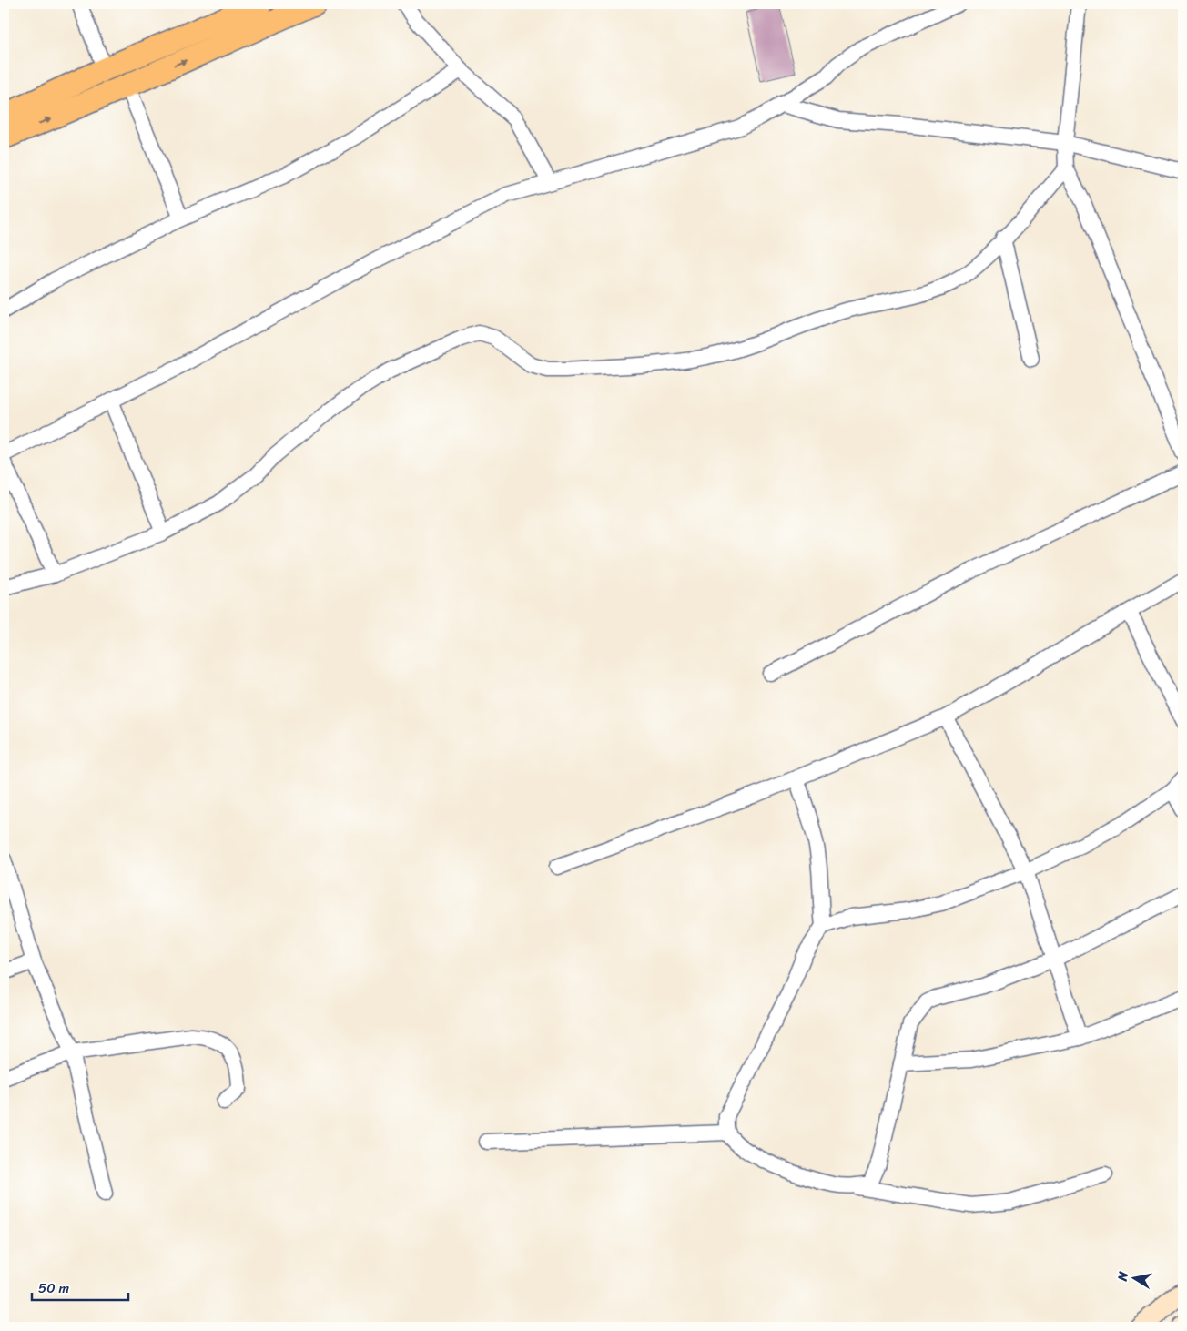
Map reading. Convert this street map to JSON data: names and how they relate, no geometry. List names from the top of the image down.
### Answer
{
  "scale_bar": "50 m",
  "north": "left"
}
